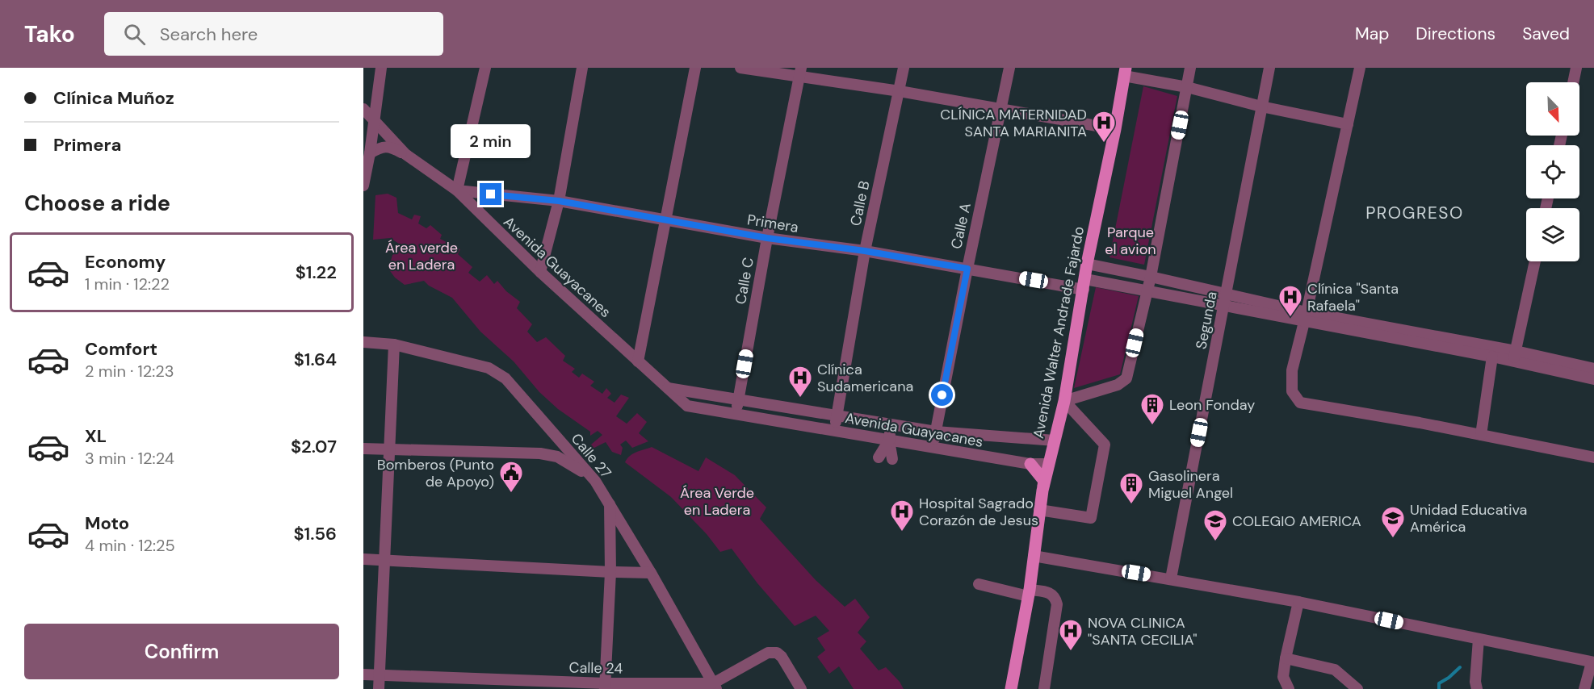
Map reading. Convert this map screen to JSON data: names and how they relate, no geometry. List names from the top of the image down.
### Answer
{
  "streets": {
    "main road": ["Avenida Walter Andrade Fajardo"],
    "street": [
      "Calle B",
      "Primera",
      "Calle A",
      "Avenida Guayacanes",
      "Calle C",
      "Segunda",
      "Calle 27",
      "Calle 24"
    ]
  },
  "crossings": [
    ["Calle B", "Primera"],
    ["Calle B", "Avenida Guayacanes"],
    ["Primera", "Calle A"],
    ["Primera", "Avenida Guayacanes"],
    ["Primera", "Calle C"],
    ["Primera", "Segunda"],
    ["Primera", "Avenida Walter Andrade Fajardo"],
    ["Calle A", "Avenida Guayacanes"],
    ["Avenida Guayacanes", "Calle C"],
    ["Avenida Guayacanes", "Avenida Walter Andrade Fajardo"],
    ["Calle 27", "Calle 24"]
  ],
  "districts": ["PROGRESO"],
  "parks": ["Parque el avion", "Área verde en Ladera", "Área Verde en Ladera"],
  "places": {
    "hospital": [
      "CLÍNICA MATERNIDAD SANTA MARIANITA",
      "Clínica \"Santa Rafaela\"",
      "Clínica Sudamericana",
      "Hospital Sagrado Corazón de Jesus",
      "NOVA CLINICA \"SANTA CECILIA\""
    ],
    "building": ["Leon Fonday", "Gasolinera Miguel Angel"],
    "public building": ["Bomberos (Punto de Apoyo)"],
    "school or university": ["Unidad Educativa América", "COLEGIO AMERICA"]
  },
  "north": "bottom right",
  "page": {
    "header": "Tako",
    "search": "Search here",
    "nav": ["Map", "Directions", "Saved"],
    "banner": ["Clínica Muñoz", "Primera"],
    "bubble": "2 min",
    "heading": "Choose a ride",
    "list": [
      {
        "name": "Economy",
        "note": "1 min · 12:22",
        "value": "$1.22"
      },
      {
        "name": "Comfort",
        "note": "2 min · 12:23",
        "value": "$1.64"
      },
      {
        "name": "XL",
        "note": "3 min · 12:24",
        "value": "$2.07"
      },
      {
        "name": "Moto",
        "note": "4 min · 12:25",
        "value": "$1.56"
      }
    ],
    "buttons": "Confirm"
  }
}
